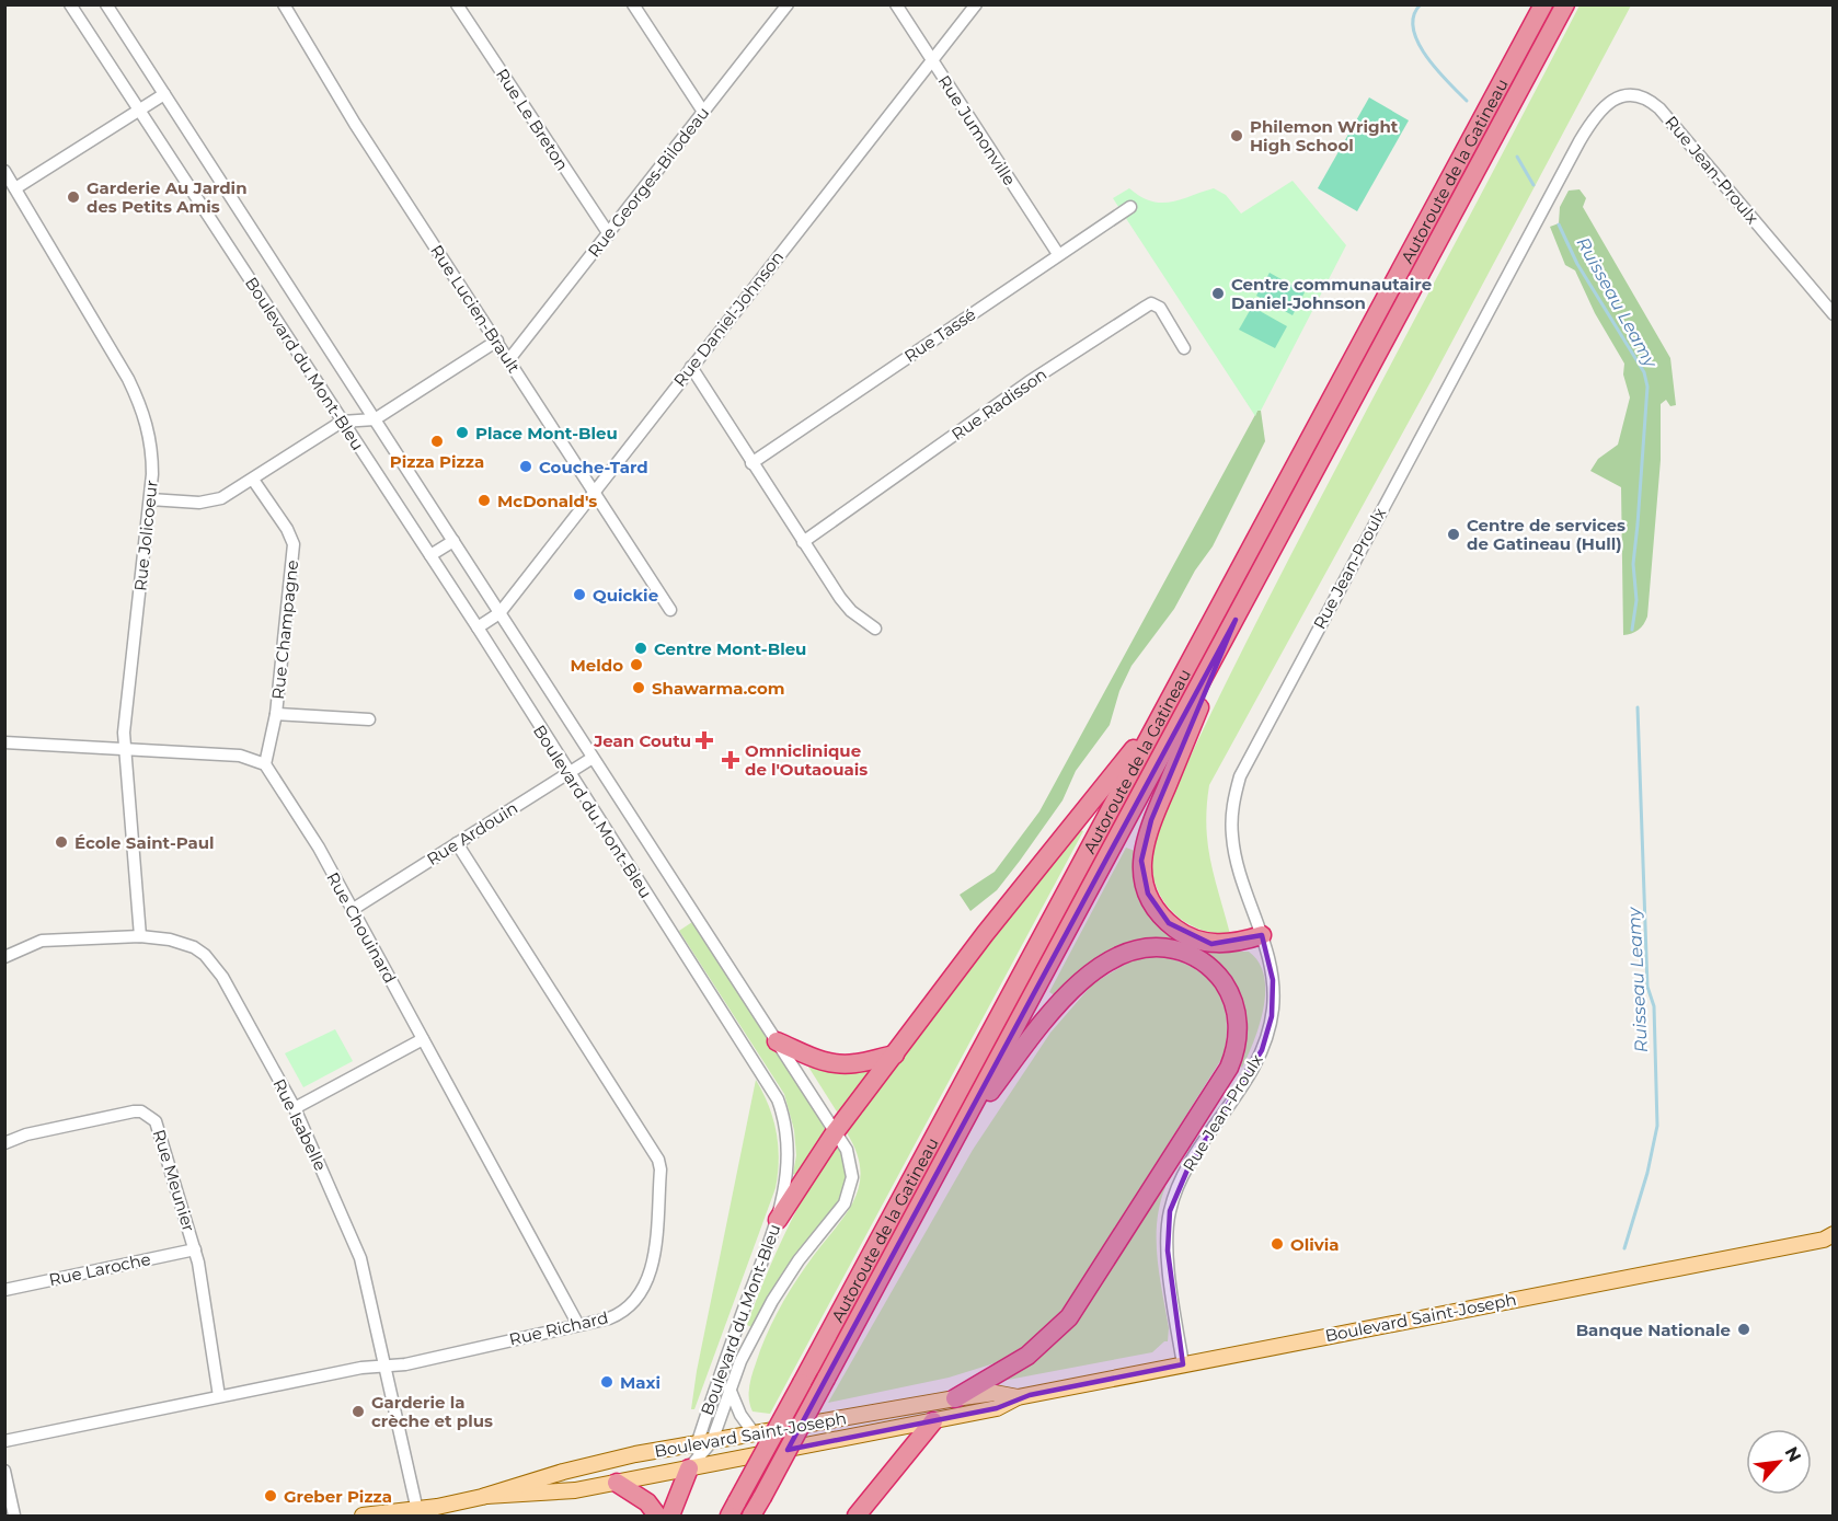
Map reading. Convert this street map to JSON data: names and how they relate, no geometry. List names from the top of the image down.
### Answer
{
  "streets": {
    "highway": ["Autoroute de la Gatineau"],
    "main road": ["Boulevard Saint-Joseph"],
    "street": [
      "Rue Le Breton",
      "Rue Jumonville",
      "Rue Jean-Proulx",
      "Rue Georges-Bilodeau",
      "Rue Lucien-Brault",
      "Rue Daniel-Johnson",
      "Rue Tassé",
      "Boulevard du Mont-Bleu",
      "Rue Radisson",
      "Rue Jolicoeur",
      "Rue Champagne",
      "Rue Ardouin",
      "Rue Chouinard",
      "Rue Isabelle",
      "Rue Meunier",
      "Rue Laroche",
      "Rue Richard"
    ]
  },
  "crossings": [
    ["Rue Le Breton", "Rue Georges-Bilodeau"],
    ["Rue Jumonville", "Rue Daniel-Johnson"],
    ["Rue Jumonville", "Rue Tassé"],
    ["Rue Jean-Proulx", "Boulevard Saint-Joseph"],
    ["Rue Georges-Bilodeau", "Rue Lucien-Brault"],
    ["Rue Lucien-Brault", "Rue Daniel-Johnson"],
    ["Rue Daniel-Johnson", "Boulevard du Mont-Bleu"],
    ["Boulevard du Mont-Bleu", "Rue Ardouin"],
    ["Boulevard du Mont-Bleu", "Boulevard Saint-Joseph"],
    ["Rue Jolicoeur", "Rue Isabelle"],
    ["Rue Champagne", "Rue Chouinard"],
    ["Rue Ardouin", "Rue Chouinard"],
    ["Rue Ardouin", "Rue Richard"],
    ["Rue Chouinard", "Rue Richard"],
    ["Rue Isabelle", "Boulevard Saint-Joseph"],
    ["Rue Isabelle", "Rue Richard"],
    ["Rue Meunier", "Rue Laroche"],
    ["Rue Meunier", "Rue Richard"]
  ],
  "water": ["Ruisseau Leamy"],
  "places": {
    "other": [
      "Philemon Wright High School",
      "Garderie Au Jardin des Petits Amis",
      "Centre communautaire Daniel-Johnson",
      "Place Mont-Bleu",
      "Pizza Pizza",
      "Couche-Tard",
      "McDonald's",
      "Centre de services de Gatineau (Hull)",
      "Quickie",
      "Centre Mont-Bleu",
      "Meldo",
      "Shawarma.com",
      "École Saint-Paul",
      "Olivia",
      "Banque Nationale",
      "Maxi",
      "Garderie la crèche et plus",
      "Greber Pizza"
    ],
    "health": ["Jean Coutu", "Omniclinique de l'Outaouais"]
  },
  "north": "top right"
}
